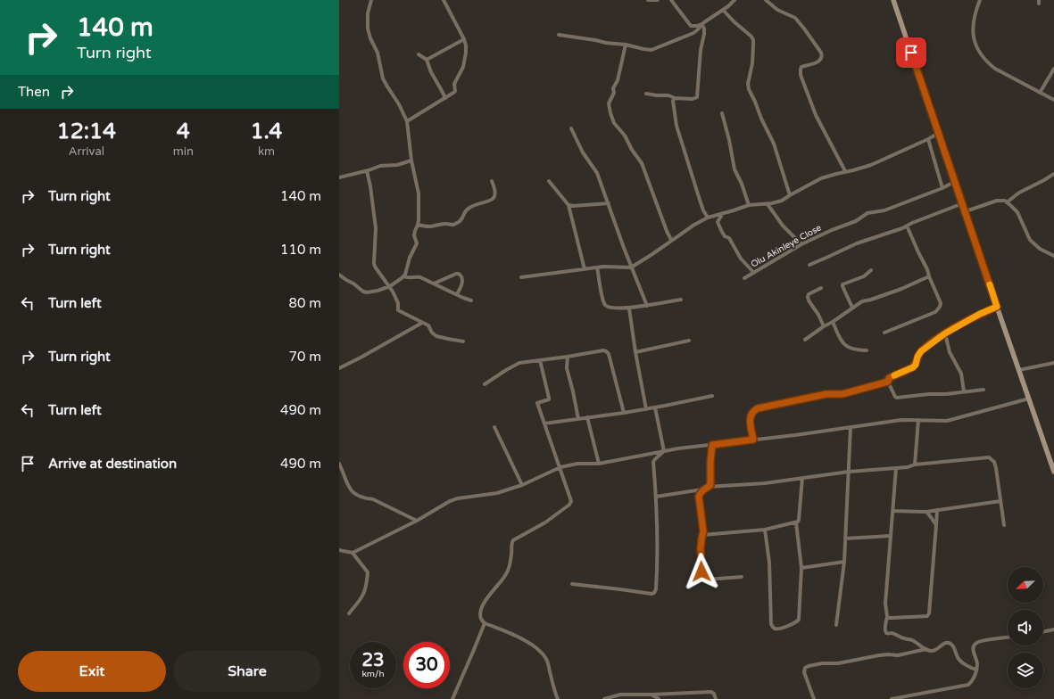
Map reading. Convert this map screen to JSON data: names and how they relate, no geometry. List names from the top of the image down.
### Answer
{
  "streets": {
    "street": ["Olu Akinleye Close"]
  },
  "north": "bottom left",
  "page": {
    "turn": ["140 m", "Turn right"],
    "then": "Then",
    "eta": [
      "12:14",
      "Arrival",
      "4",
      "min",
      "1.4",
      "km"
    ],
    "list": [
      {
        "name": "Turn right",
        "value": "140 m"
      },
      {
        "name": "Turn right",
        "value": "110 m"
      },
      {
        "name": "Turn left",
        "value": "80 m"
      },
      {
        "name": "Turn right",
        "value": "70 m"
      },
      {
        "name": "Turn left",
        "value": "490 m"
      },
      {
        "name": "Arrive at destination",
        "value": "490 m"
      }
    ],
    "speed": "23 km/h",
    "limit": "30",
    "buttons": ["Exit", "Share"]
  }
}
